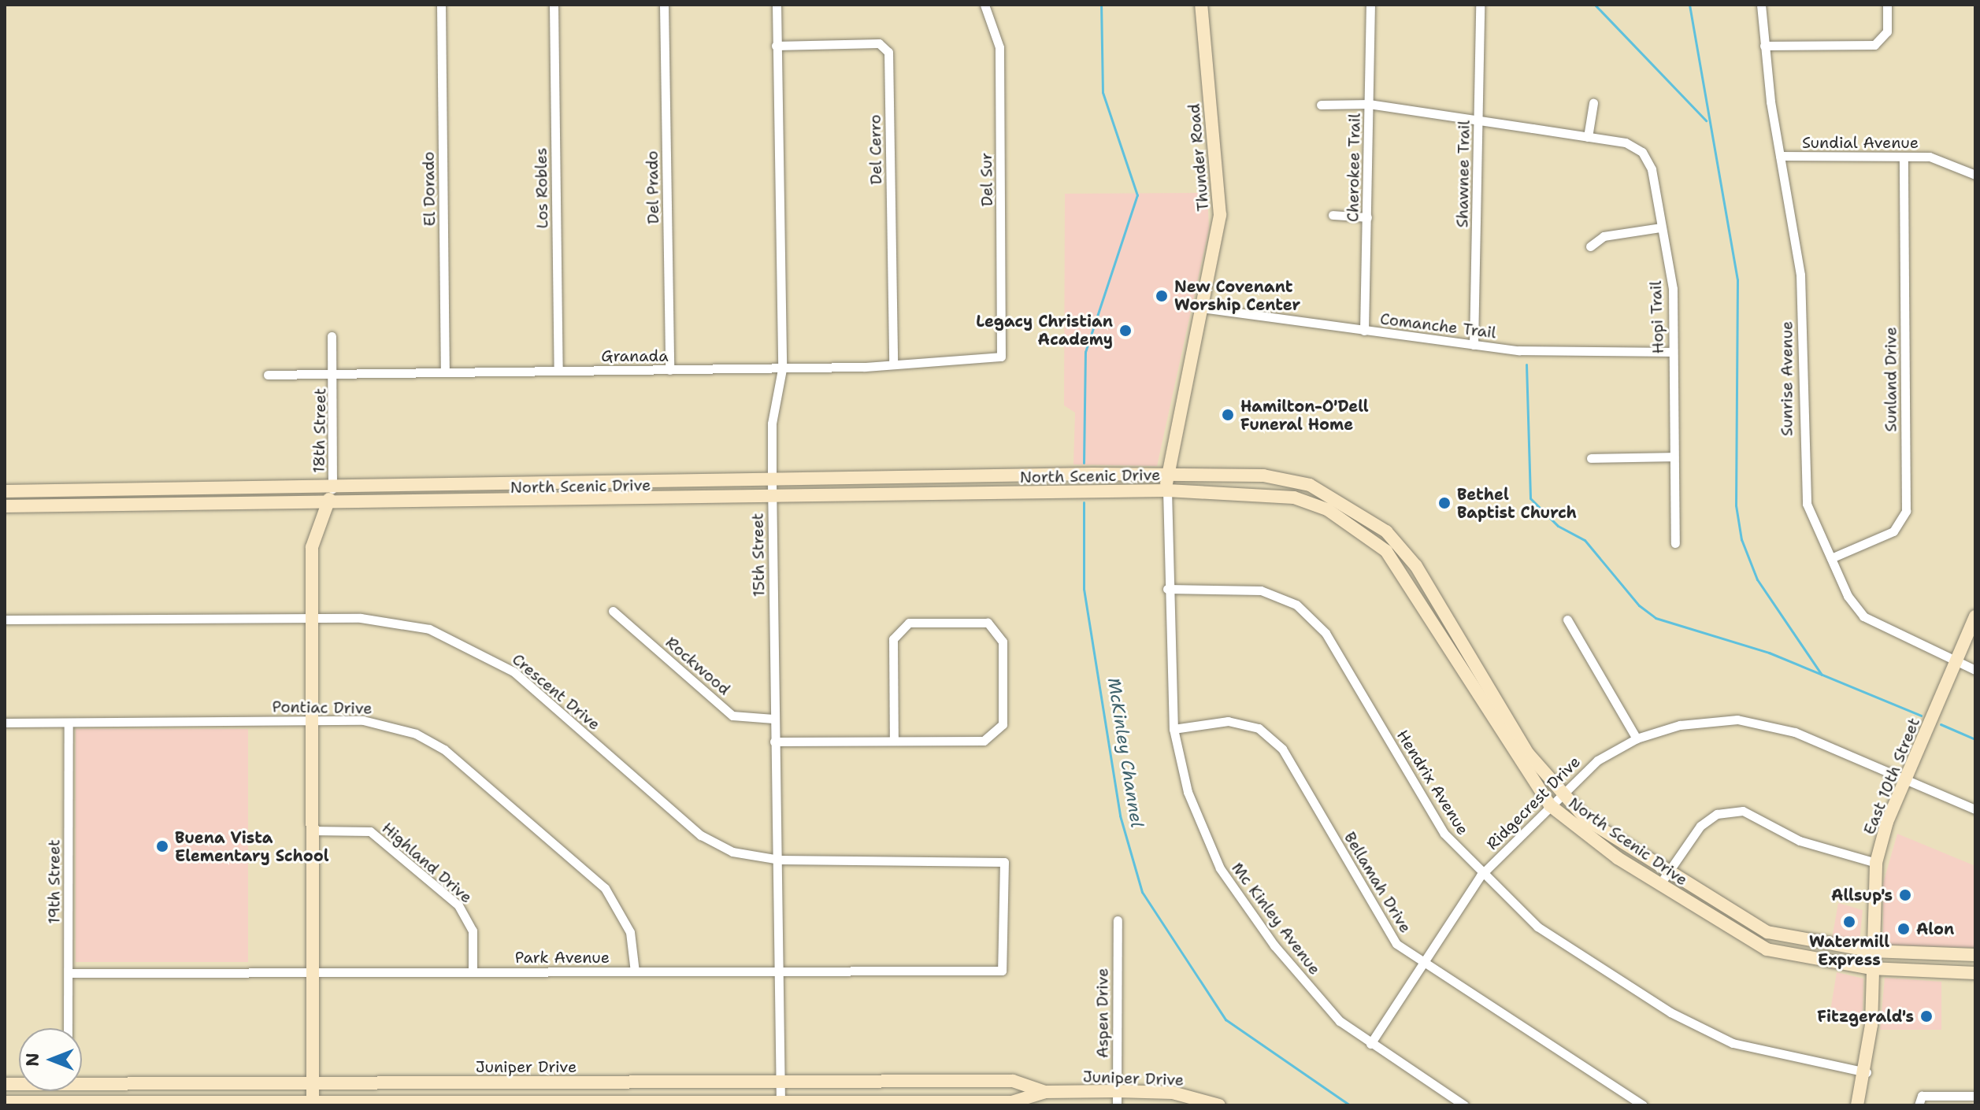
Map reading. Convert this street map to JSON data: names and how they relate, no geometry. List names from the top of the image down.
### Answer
{
  "streets": {
    "main road": [
      "Thunder Road",
      "North Scenic Drive",
      "East 10th Street",
      "Juniper Drive"
    ],
    "street": [
      "Sundial Avenue",
      "Del Cerro",
      "Cherokee Trail",
      "Shawnee Trail",
      "Del Sur",
      "Del Prado",
      "Los Robles",
      "El Dorado",
      "Hopi Trail",
      "Comanche Trail",
      "Granada",
      "Sunrise Avenue",
      "Sunland Drive",
      "18th Street",
      "15th Street",
      "Rockwood",
      "Crescent Drive",
      "Pontiac Drive",
      "Hendrix Avenue",
      "Ridgecrest Drive",
      "Highland Drive",
      "19th Street",
      "Bellamah Drive",
      "Mc Kinley Avenue",
      "Park Avenue",
      "Aspen Drive"
    ]
  },
  "crossings": [
    ["Sundial Avenue", "Sunrise Avenue"],
    ["Sundial Avenue", "Sunland Drive"],
    ["Del Cerro", "Granada"],
    ["Del Cerro", "15th Street"],
    ["Thunder Road", "Comanche Trail"],
    ["Thunder Road", "North Scenic Drive"],
    ["Thunder Road", "Mc Kinley Avenue"],
    ["Cherokee Trail", "Hopi Trail"],
    ["Cherokee Trail", "Comanche Trail"],
    ["Shawnee Trail", "Hopi Trail"],
    ["Shawnee Trail", "Comanche Trail"],
    ["Del Sur", "Granada"],
    ["Del Prado", "Granada"],
    ["Los Robles", "Granada"],
    ["El Dorado", "Granada"],
    ["Hopi Trail", "Comanche Trail"],
    ["Granada", "18th Street"],
    ["Granada", "15th Street"],
    ["Sunrise Avenue", "Sunland Drive"],
    ["Sunrise Avenue", "East 10th Street"],
    ["18th Street", "North Scenic Drive"],
    ["North Scenic Drive", "15th Street"],
    ["North Scenic Drive", "East 10th Street"],
    ["North Scenic Drive", "Ridgecrest Drive"],
    ["North Scenic Drive", "Mc Kinley Avenue"],
    ["15th Street", "Rockwood"],
    ["15th Street", "Crescent Drive"],
    ["15th Street", "Park Avenue"],
    ["15th Street", "Juniper Drive"],
    ["Crescent Drive", "Park Avenue"],
    ["Pontiac Drive", "19th Street"],
    ["Pontiac Drive", "Park Avenue"],
    ["East 10th Street", "Hendrix Avenue"],
    ["East 10th Street", "Ridgecrest Drive"],
    ["Hendrix Avenue", "Ridgecrest Drive"],
    ["Hendrix Avenue", "Mc Kinley Avenue"],
    ["Ridgecrest Drive", "Bellamah Drive"],
    ["Ridgecrest Drive", "Mc Kinley Avenue"],
    ["Highland Drive", "Park Avenue"],
    ["19th Street", "Park Avenue"],
    ["Bellamah Drive", "Mc Kinley Avenue"],
    ["Aspen Drive", "Juniper Drive"]
  ],
  "water": ["McKinley Channel"],
  "places": [
    "New Covenant Worship Center",
    "Legacy Christian Academy",
    "Hamilton-O'Dell Funeral Home",
    "Bethel Baptist Church",
    "Buena Vista Elementary School",
    "Allsup's",
    "Watermill Express",
    "Alon",
    "Fitzgerald's"
  ],
  "north": "left"
}
